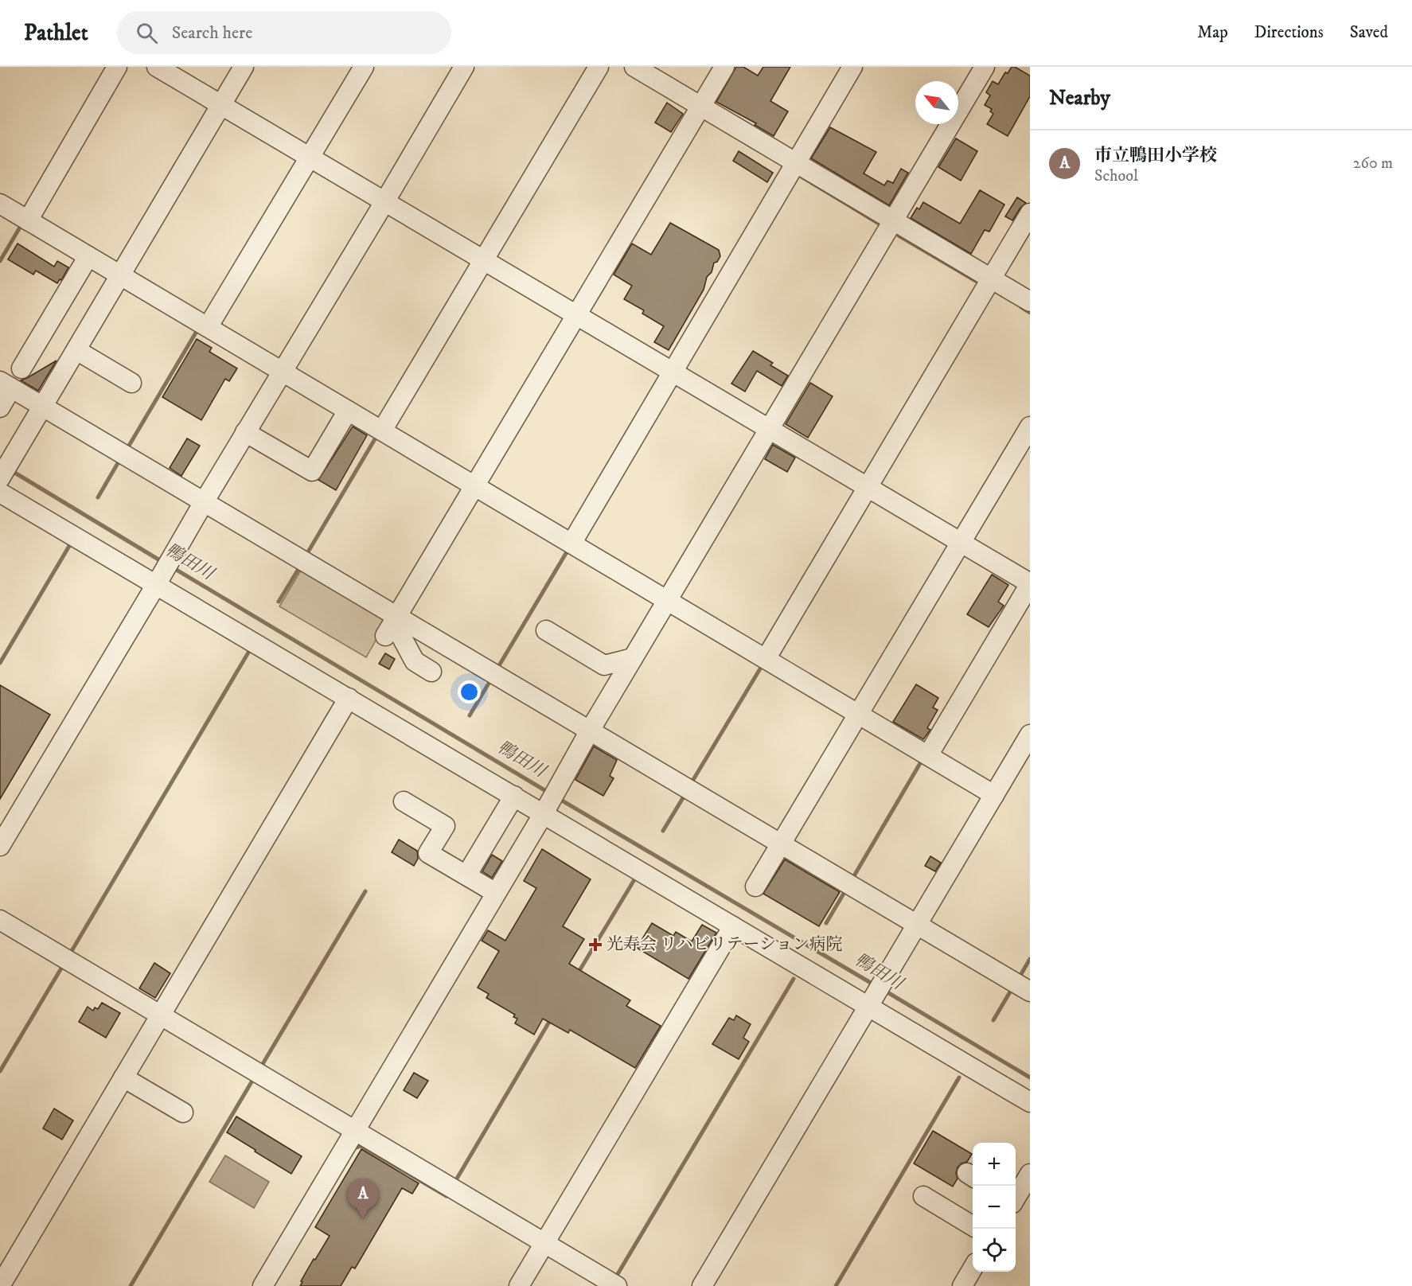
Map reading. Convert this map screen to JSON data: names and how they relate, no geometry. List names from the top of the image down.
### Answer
{
  "water": ["鴨田川"],
  "places": {
    "health": ["光寿会 リハビリテーション病院"]
  },
  "north": "top left",
  "page": {
    "header": "Pathlet",
    "search": "Search here",
    "nav": ["Map", "Directions", "Saved"],
    "heading": "Nearby",
    "list": [
      {
        "mark": "A",
        "name": "市立鴨田小学校",
        "note": "School",
        "value": "260 m"
      }
    ],
    "map_buttons": ["+", "−"],
    "pins": "A"
  }
}
